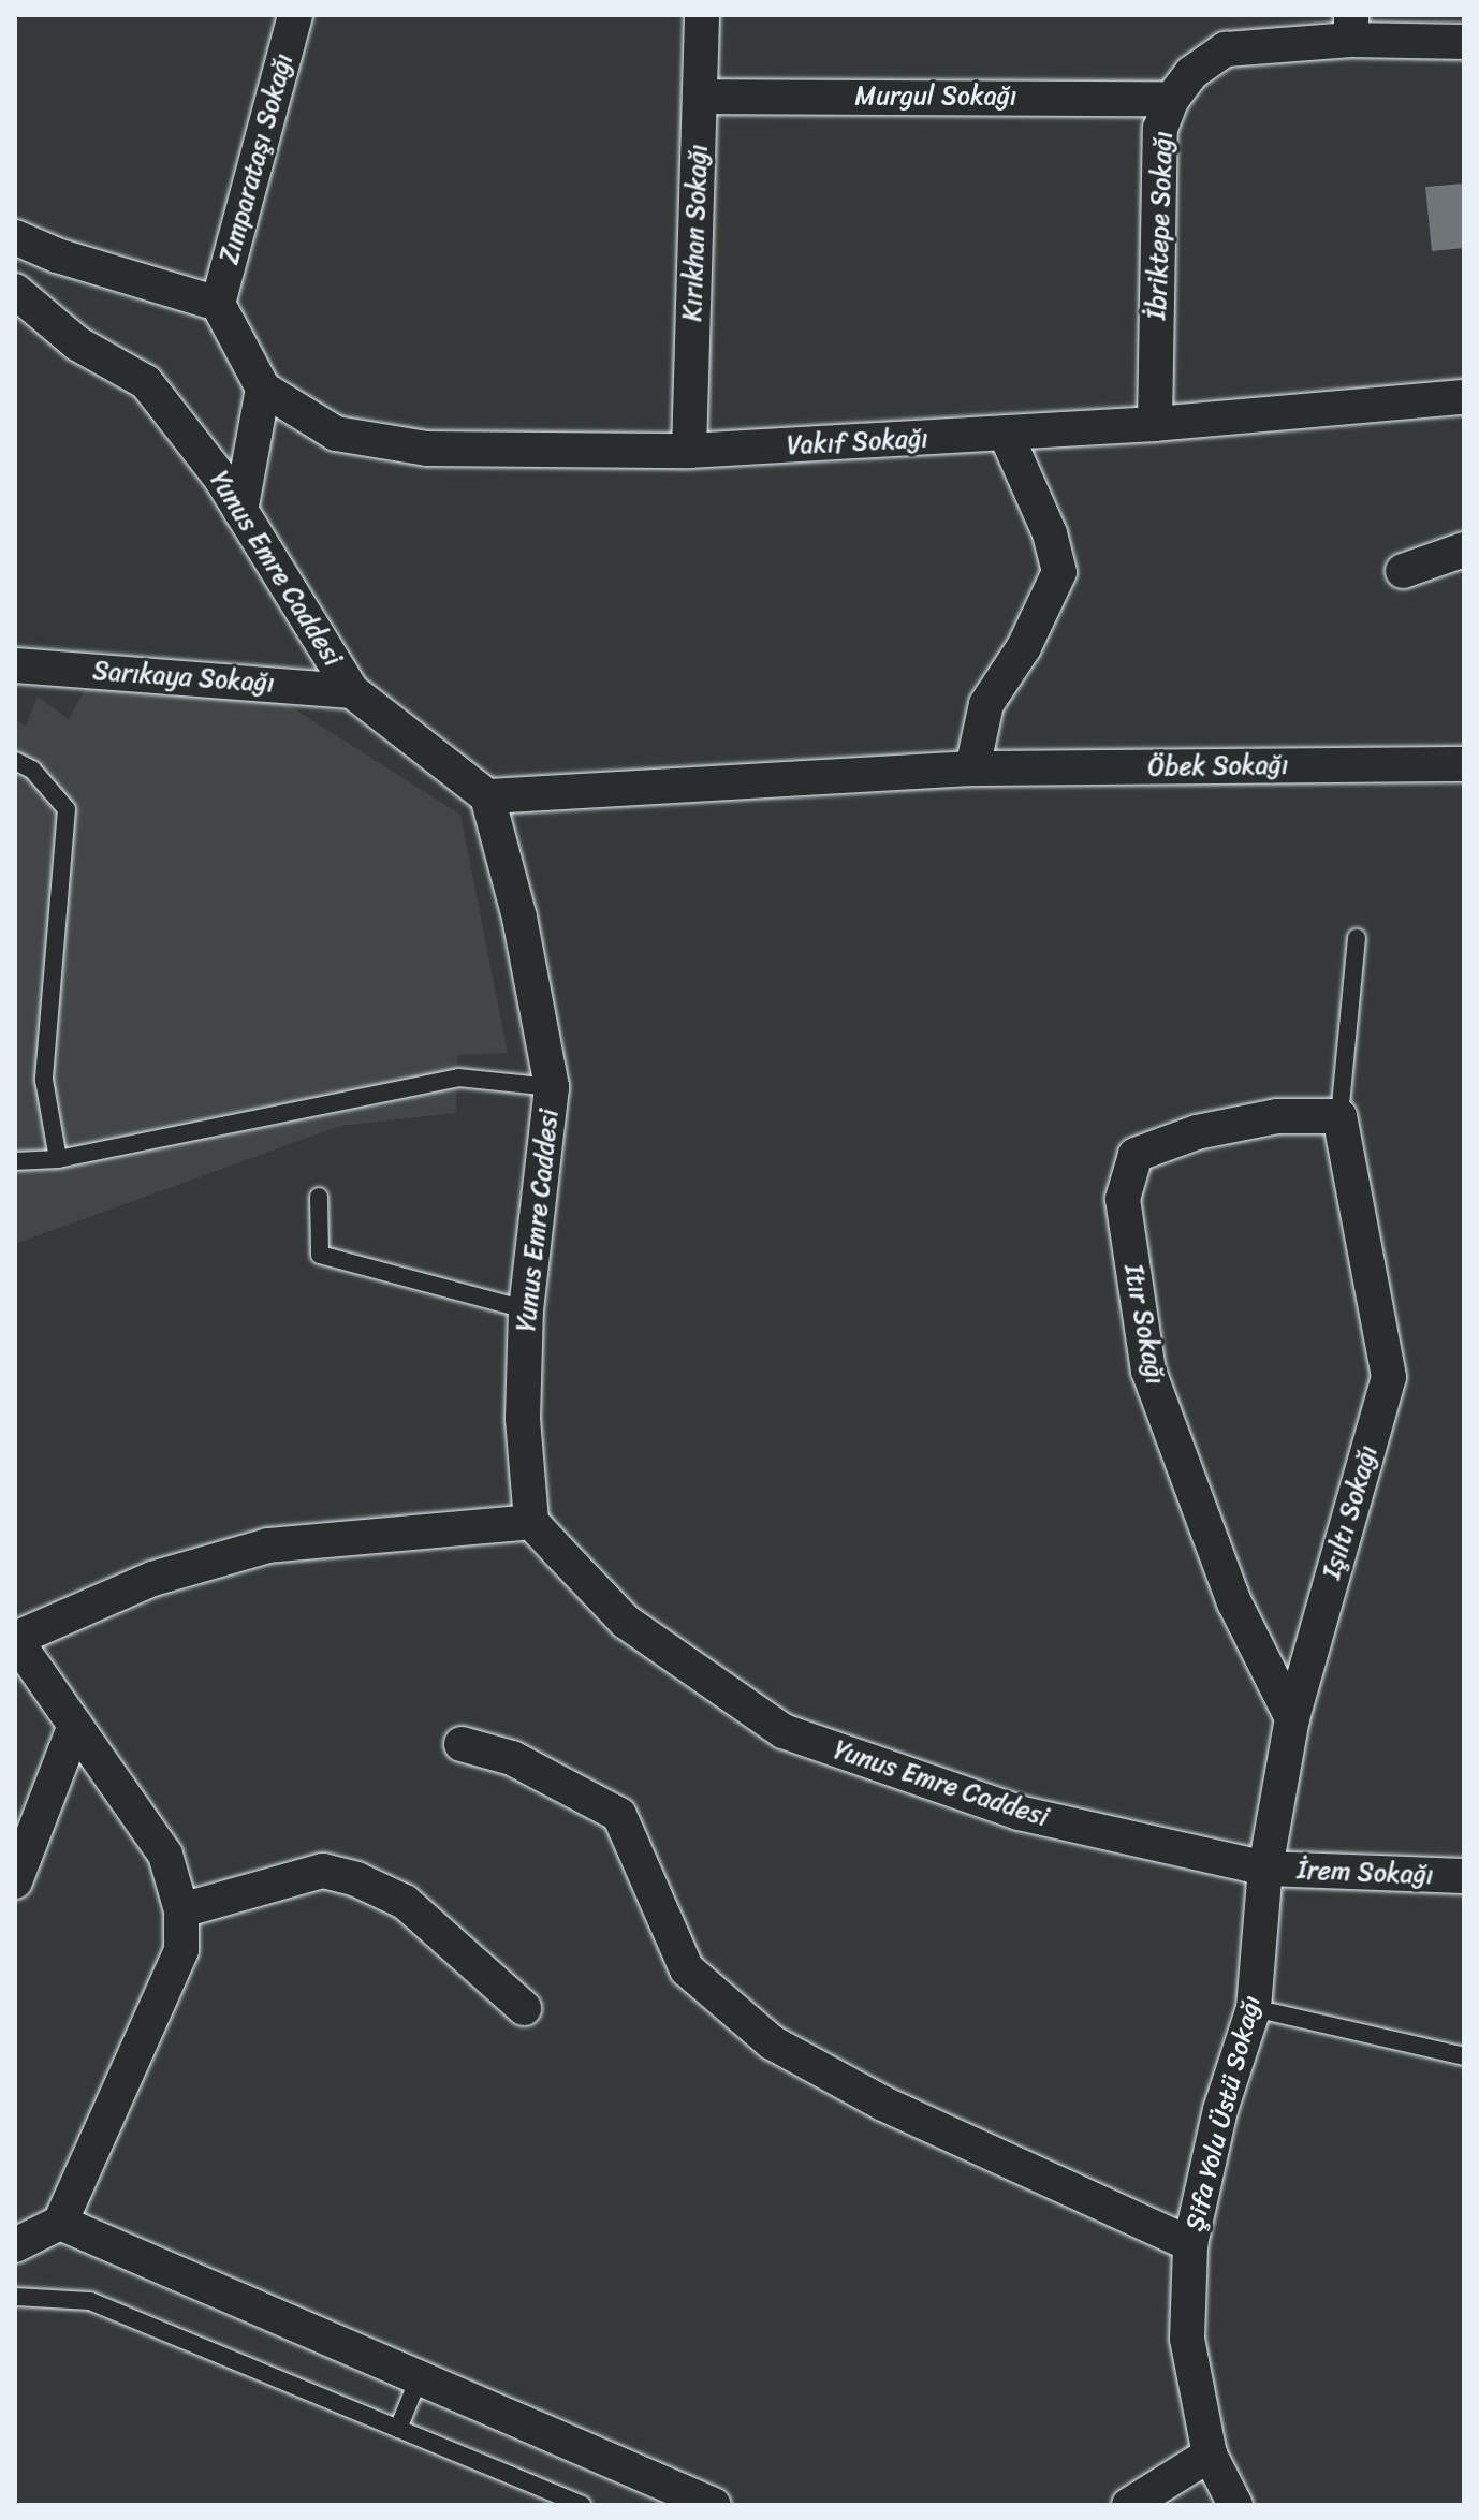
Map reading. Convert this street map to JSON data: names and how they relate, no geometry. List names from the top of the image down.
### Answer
{
  "streets": {
    "street": [
      "Murgul Sokağı",
      "Zımparataşı Sokağı",
      "İbriktepe Sokağı",
      "Kırıkhan Sokağı",
      "Vakıf Sokağı",
      "Yunus Emre Caddesi",
      "Sarıkaya Sokağı",
      "Öbek Sokağı",
      "Itır Sokağı",
      "Işıltı Sokağı",
      "İrem Sokağı",
      "Şifa Yolu Üstü Sokağı"
    ]
  },
  "crossings": [
    ["Murgul Sokağı", "İbriktepe Sokağı"],
    ["Murgul Sokağı", "Kırıkhan Sokağı"],
    ["İbriktepe Sokağı", "Vakıf Sokağı"],
    ["Kırıkhan Sokağı", "Vakıf Sokağı"],
    ["Yunus Emre Caddesi", "Sarıkaya Sokağı"],
    ["Yunus Emre Caddesi", "Öbek Sokağı"],
    ["Yunus Emre Caddesi", "Işıltı Sokağı"],
    ["Yunus Emre Caddesi", "İrem Sokağı"],
    ["Yunus Emre Caddesi", "Şifa Yolu Üstü Sokağı"],
    ["Itır Sokağı", "Işıltı Sokağı"],
    ["Işıltı Sokağı", "İrem Sokağı"],
    ["Işıltı Sokağı", "Şifa Yolu Üstü Sokağı"],
    ["İrem Sokağı", "Şifa Yolu Üstü Sokağı"]
  ]
}
